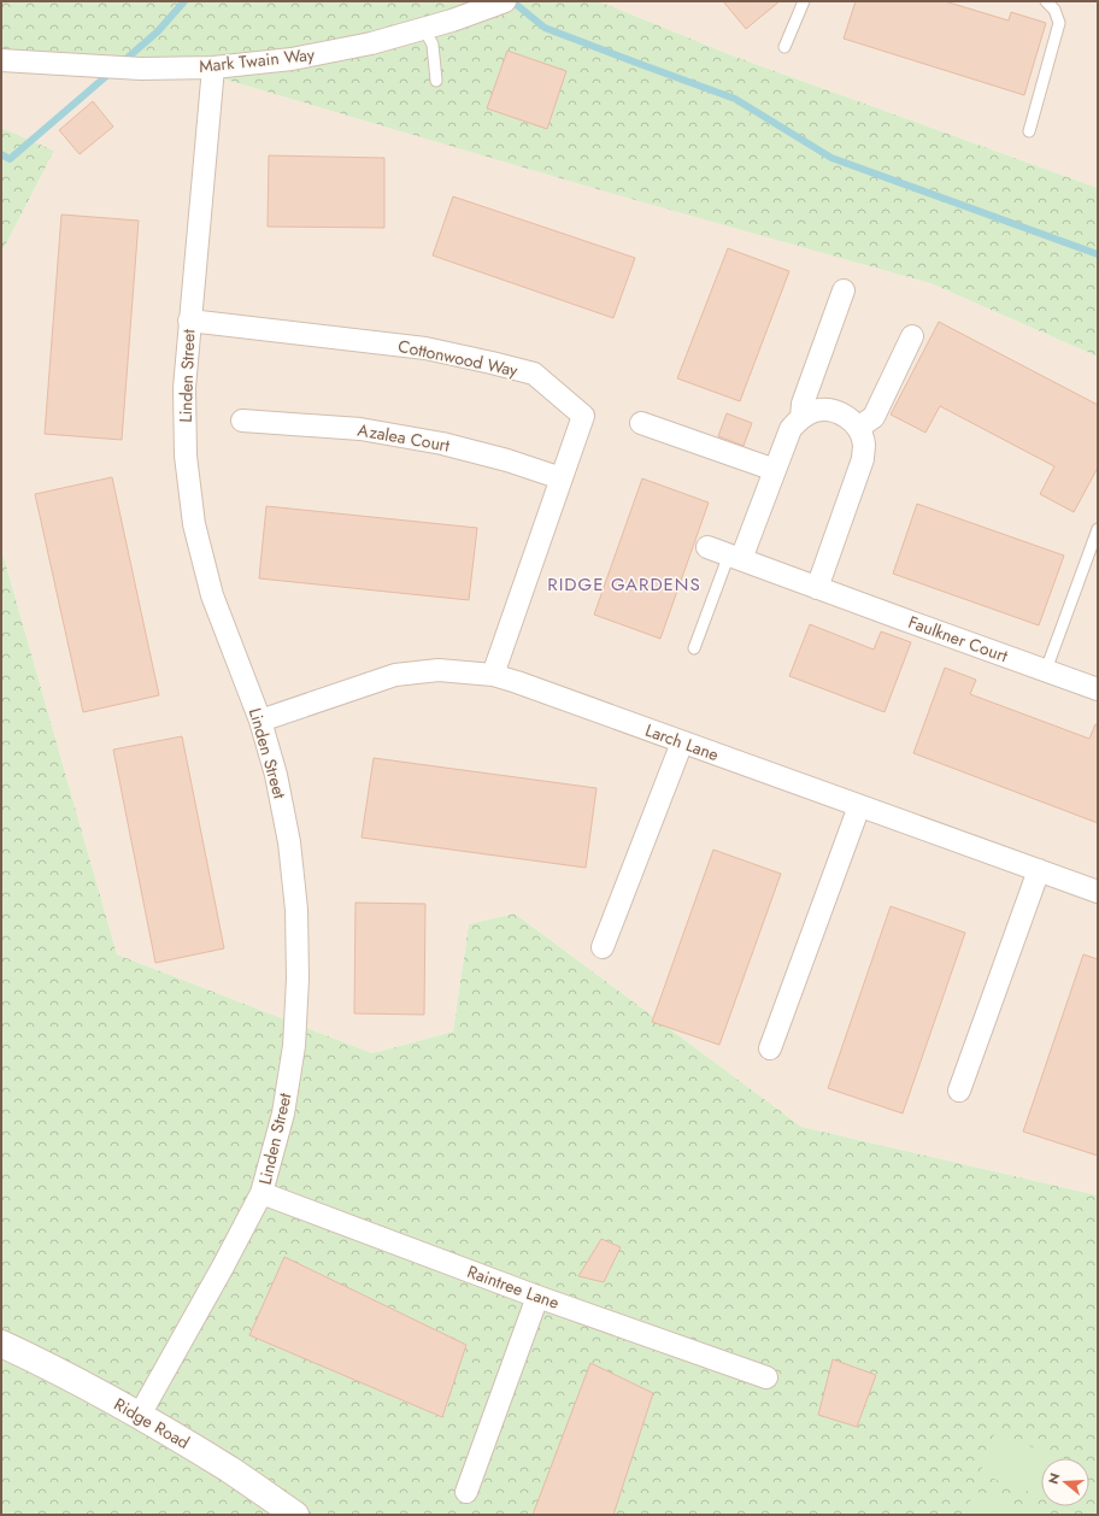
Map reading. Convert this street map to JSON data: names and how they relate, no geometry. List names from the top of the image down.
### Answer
{
  "streets": {
    "street": [
      "Mark Twain Way",
      "Cottonwood Way",
      "Linden Street",
      "Azalea Court",
      "Faulkner Court",
      "Larch Lane",
      "Raintree Lane",
      "Ridge Road"
    ]
  },
  "crossings": [
    ["Mark Twain Way", "Linden Street"],
    ["Cottonwood Way", "Linden Street"],
    ["Cottonwood Way", "Azalea Court"],
    ["Cottonwood Way", "Larch Lane"],
    ["Linden Street", "Larch Lane"],
    ["Linden Street", "Raintree Lane"],
    ["Linden Street", "Ridge Road"]
  ],
  "districts": ["RIDGE GARDENS"],
  "north": "left"
}
